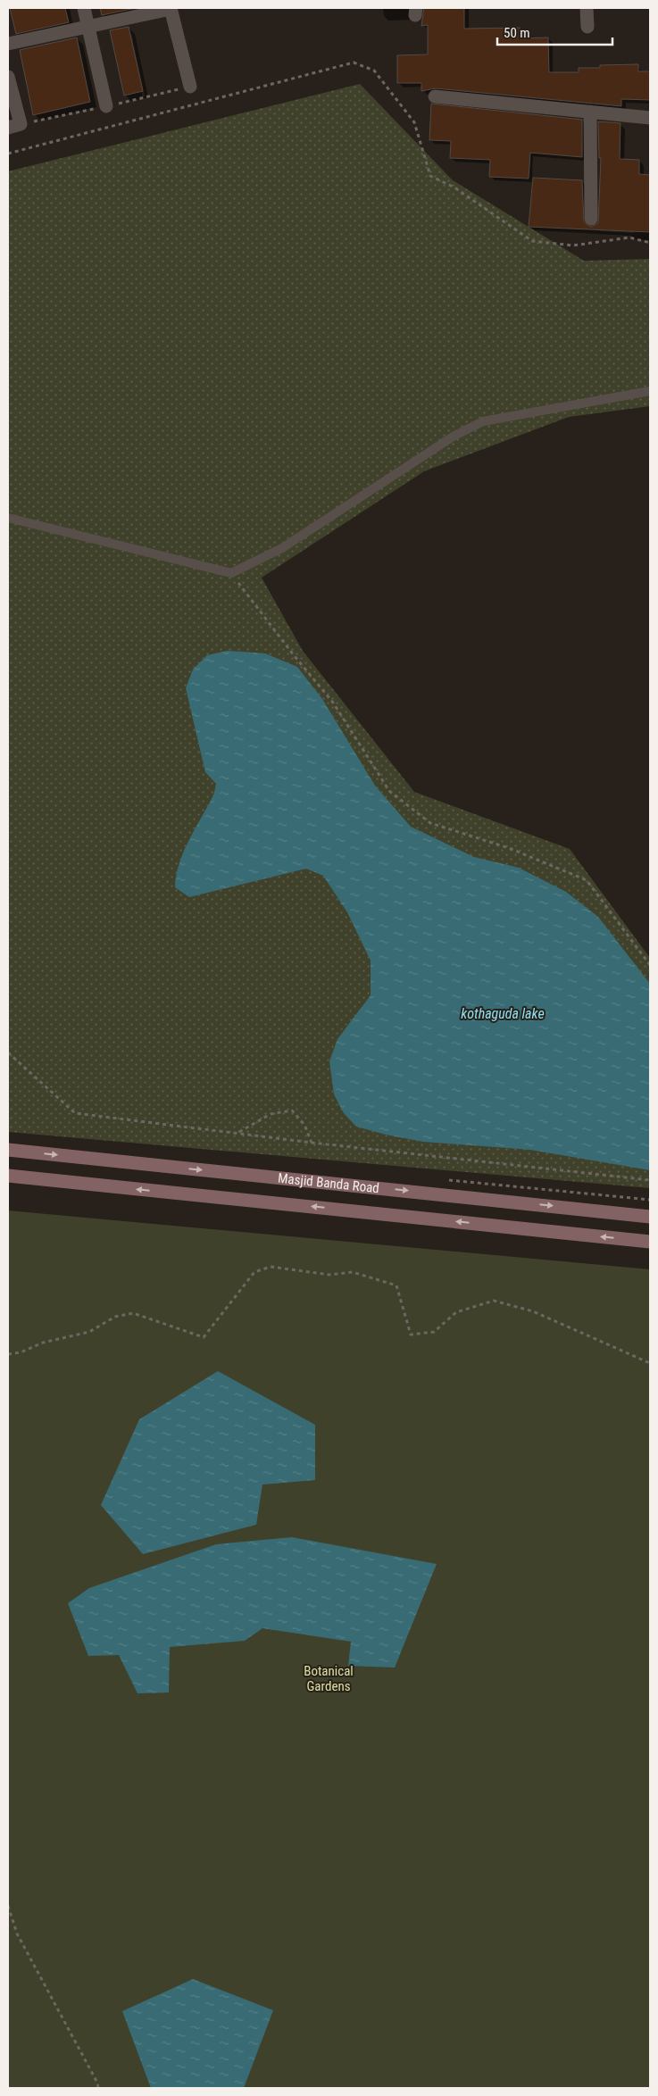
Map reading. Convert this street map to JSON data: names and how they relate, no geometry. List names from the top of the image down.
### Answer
{
  "streets": {
    "main road": ["Masjid Banda Road"]
  },
  "water": ["kothaguda lake"],
  "parks": ["Botanical Gardens"],
  "scale_bar": "50 m"
}
